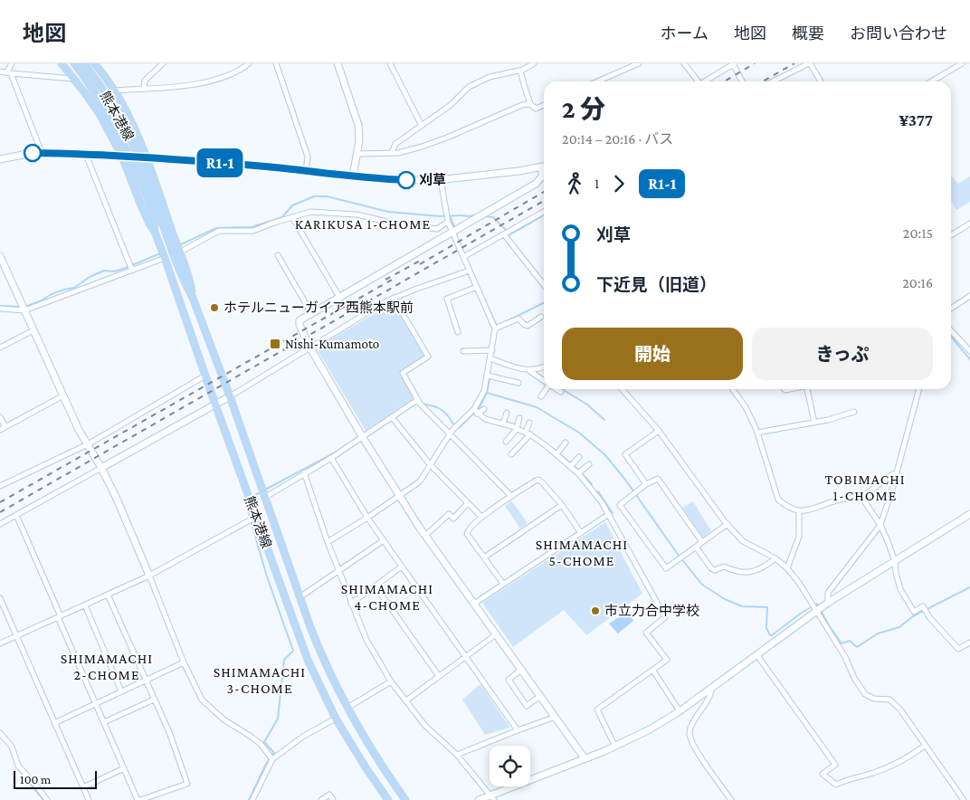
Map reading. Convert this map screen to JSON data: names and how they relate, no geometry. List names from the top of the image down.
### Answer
{
  "streets": {
    "main road": ["熊本港線"]
  },
  "districts": [
    "KARIKUSA 1-CHOME",
    "TOBIMACHI 1-CHOME",
    "SHIMAMACHI 5-CHOME",
    "SHIMAMACHI 4-CHOME",
    "SHIMAMACHI 2-CHOME",
    "SHIMAMACHI 3-CHOME"
  ],
  "places": {
    "other": ["刈草", "ホテルニューガイア西熊本駅前", "市立力合中学校"],
    "transit": ["Nishi-Kumamoto"]
  },
  "lines": ["bus line R1-1"],
  "scale_bar": "100 m",
  "page": {
    "header": "地図",
    "nav": [
      "ホーム",
      "地図",
      "概要",
      "お問い合わせ"
    ],
    "on_map": "R1-1",
    "heading": ["2 分", "20:14 – 20:16 · バス", "¥377"],
    "legs": ["1", "R1-1"],
    "list": [
      {
        "name": "刈草",
        "value": "20:15"
      },
      {
        "name": "下近見（旧道）",
        "value": "20:16"
      }
    ],
    "buttons": ["開始", "きっぷ"],
    "scale": "100 m"
  }
}
